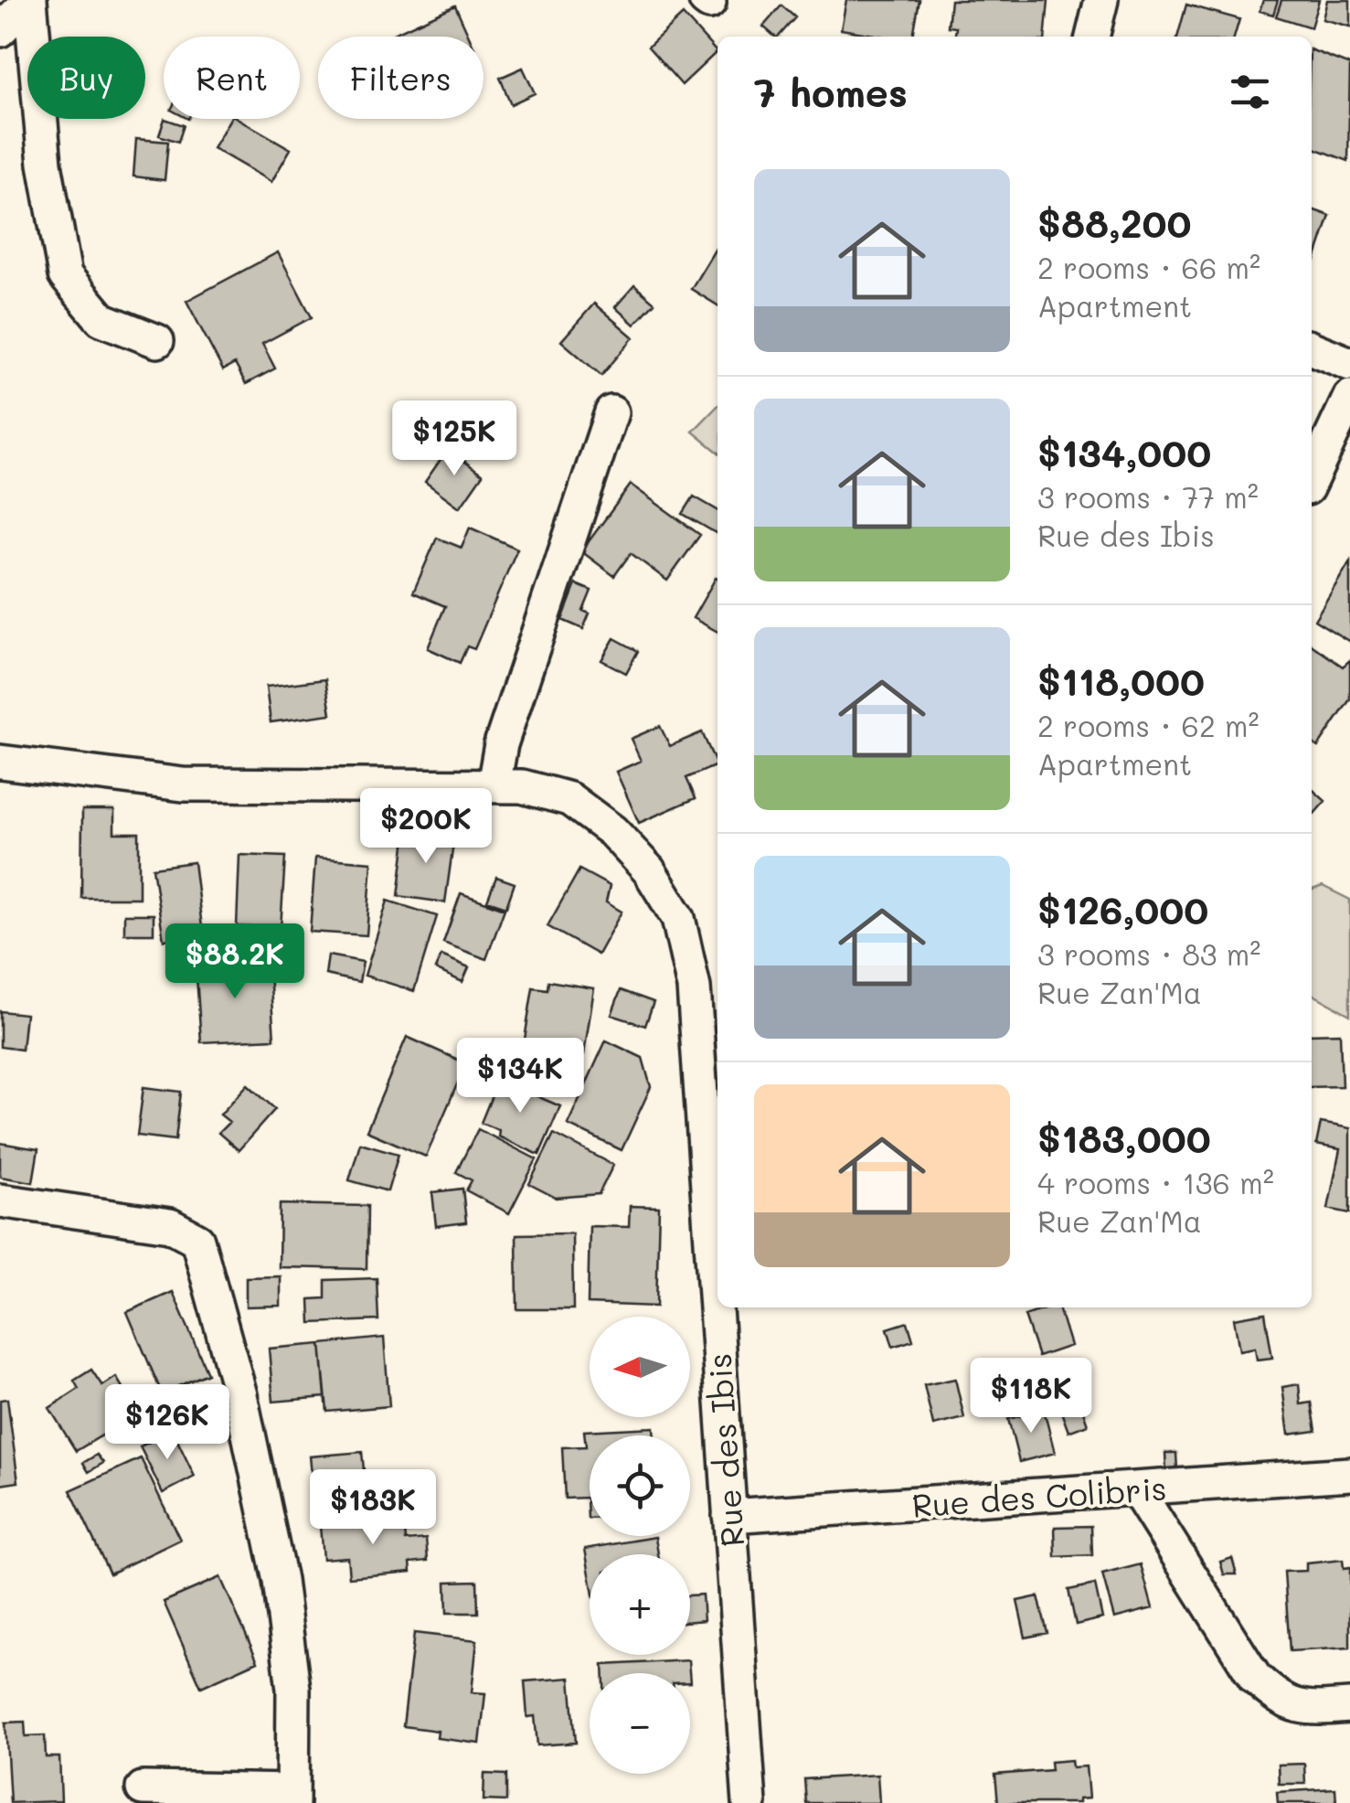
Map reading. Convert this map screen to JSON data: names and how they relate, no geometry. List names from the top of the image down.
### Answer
{
  "streets": {
    "street": ["Rue des Ibis", "Rue des Colibris"]
  },
  "crossings": [
    ["Rue des Ibis", "Rue des Colibris"]
  ],
  "north": "left",
  "page": {
    "chip": ["Buy", "Rent", "Filters"],
    "heading": "7 homes",
    "list": [
      {
        "name": "$88,200",
        "note": "2 rooms · 66 m² · Apartment"
      },
      {
        "name": "$134,000",
        "note": "3 rooms · 77 m² · Rue des Ibis"
      },
      {
        "name": "$118,000",
        "note": "2 rooms · 62 m² · Apartment"
      },
      {
        "name": "$126,000",
        "note": "3 rooms · 83 m² · Rue Zan'Ma"
      },
      {
        "name": "$183,000",
        "note": "4 rooms · 136 m² · Rue Zan'Ma"
      }
    ],
    "price": [
      "$125K",
      "$200K",
      "$88.2K",
      "$134K",
      "$118K",
      "$126K",
      "$183K"
    ],
    "map_buttons": ["+", "−"]
  }
}
